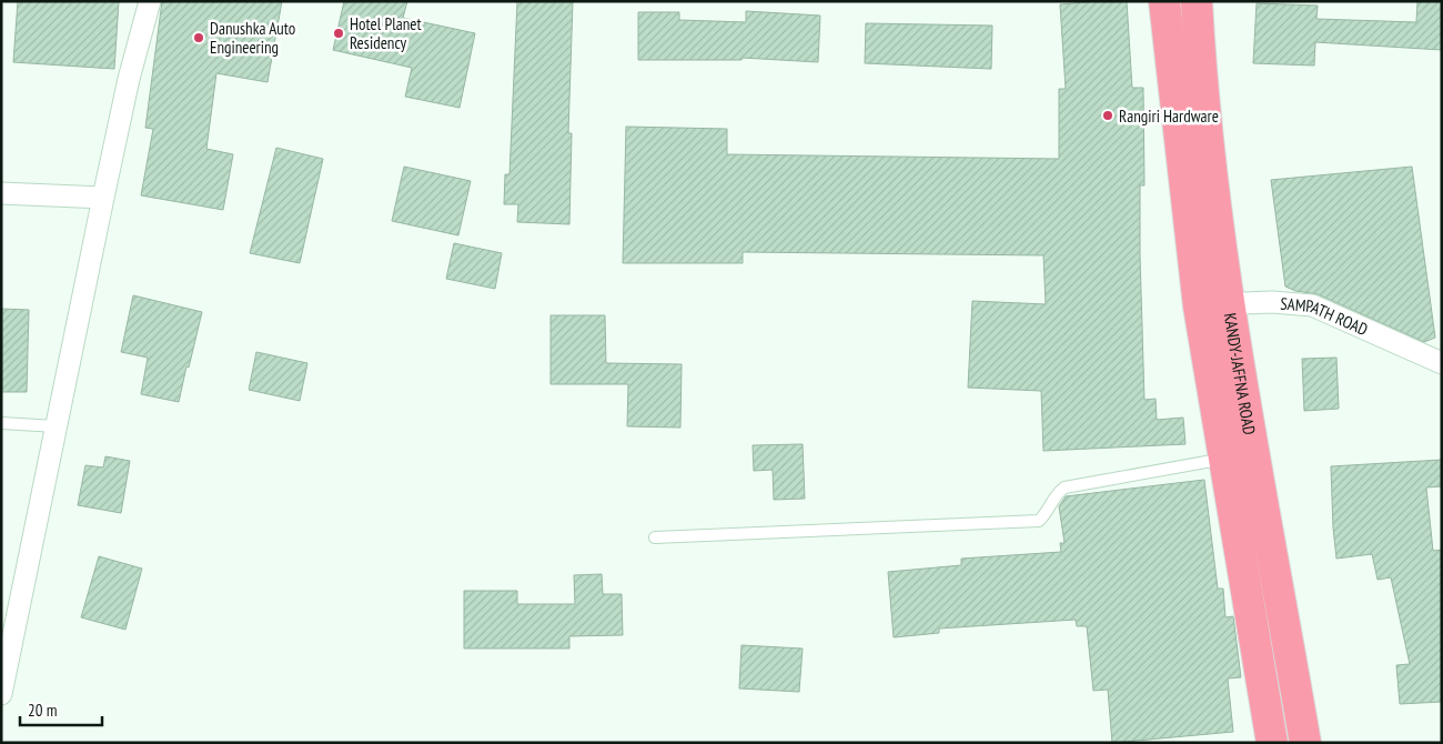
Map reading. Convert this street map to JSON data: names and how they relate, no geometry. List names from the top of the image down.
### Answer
{
  "streets": {
    "highway": ["KANDY-JAFFNA ROAD"],
    "street": ["SAMPATH ROAD"]
  },
  "crossings": [
    ["SAMPATH ROAD", "KANDY-JAFFNA ROAD"]
  ],
  "places": ["Hotel Planet Residency", "Danushka Auto Engineering", "Rangiri Hardware"],
  "scale_bar": "20 m"
}
